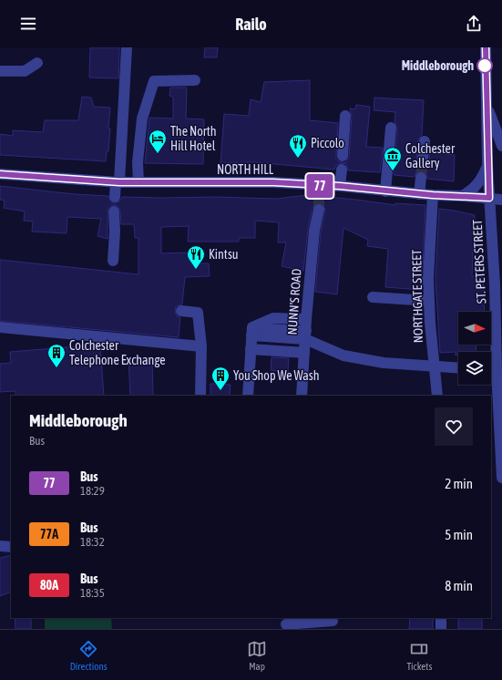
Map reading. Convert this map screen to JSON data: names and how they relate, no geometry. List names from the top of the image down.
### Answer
{
  "streets": {
    "street": [
      "NORTH HILL",
      "ST. PETERS STREET",
      "NORTHGATE STREET",
      "NUNN'S ROAD"
    ]
  },
  "crossings": [
    ["NORTH HILL", "ST. PETERS STREET"],
    ["NORTH HILL", "NORTHGATE STREET"]
  ],
  "places": {
    "other": ["Middleborough"],
    "hotel": ["The North Hill Hotel"],
    "restaurant": ["Piccolo", "Kintsu"],
    "museum": ["Colchester Gallery"],
    "building": ["Colchester Telephone Exchange", "You Shop We Wash"]
  },
  "lines": ["bus line 77"],
  "north": "right",
  "page": {
    "header": "Railo",
    "on_map": "77",
    "heading": ["Middleborough", "Bus"],
    "list": [
      {
        "mark": "77",
        "name": "Bus",
        "note": "18:29",
        "value": "2 min"
      },
      {
        "mark": "77A",
        "name": "Bus",
        "note": "18:32",
        "value": "5 min"
      },
      {
        "mark": "80A",
        "name": "Bus",
        "note": "18:35",
        "value": "8 min"
      }
    ],
    "tabs": ["Directions", "Map", "Tickets"]
  }
}
